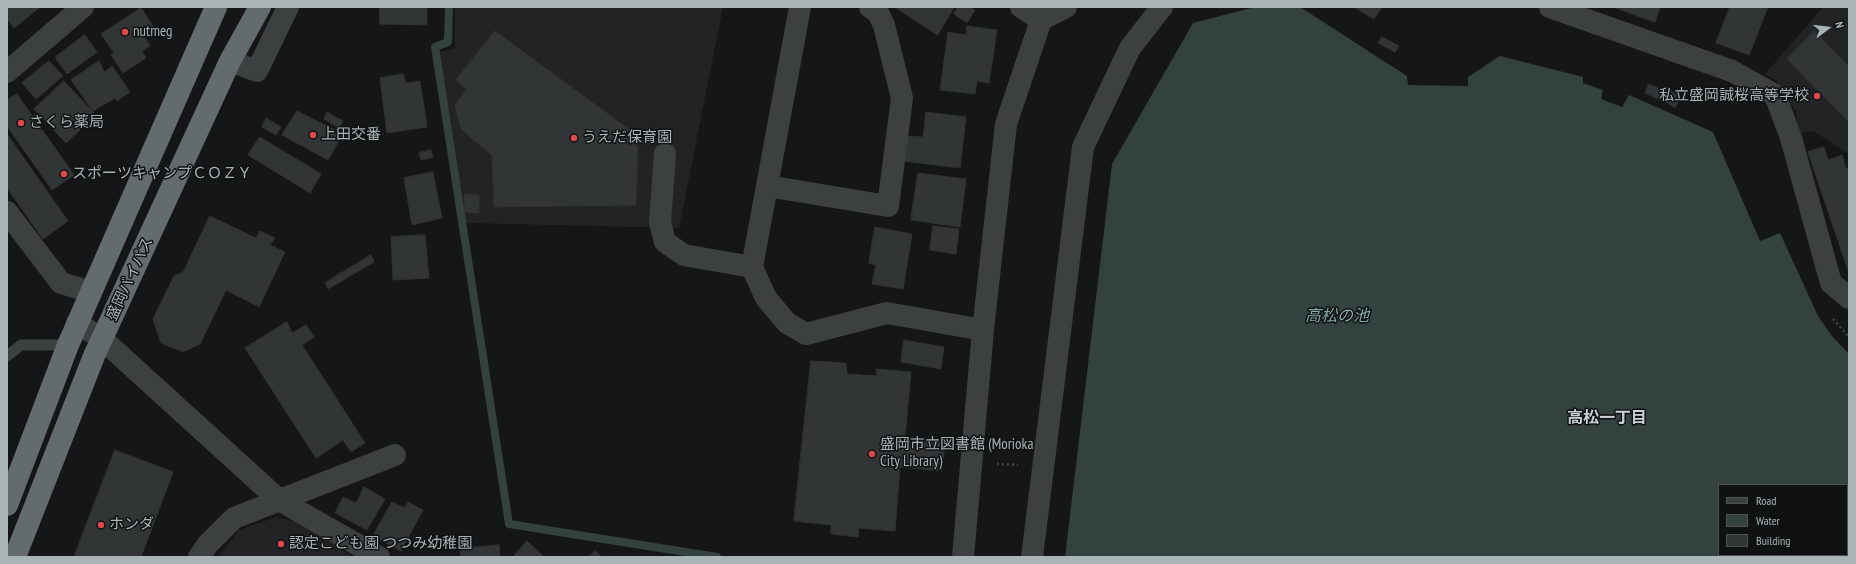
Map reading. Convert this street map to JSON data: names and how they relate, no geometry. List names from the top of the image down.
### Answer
{
  "streets": {
    "highway": ["盛岡バイパス"]
  },
  "districts": ["高松一丁目"],
  "water": ["高松の池"],
  "places": [
    "nutmeg",
    "私立盛岡誠桜高等学校",
    "さくら薬局",
    "上田交番",
    "うえだ保育園",
    "スポーツキャンプＣＯＺＹ",
    "盛岡市立図書館 (Morioka City Library)",
    "ホンダ",
    "認定こども園 つつみ幼稚園"
  ],
  "legend": ["Road", "Water", "Building"],
  "north": "right"
}
